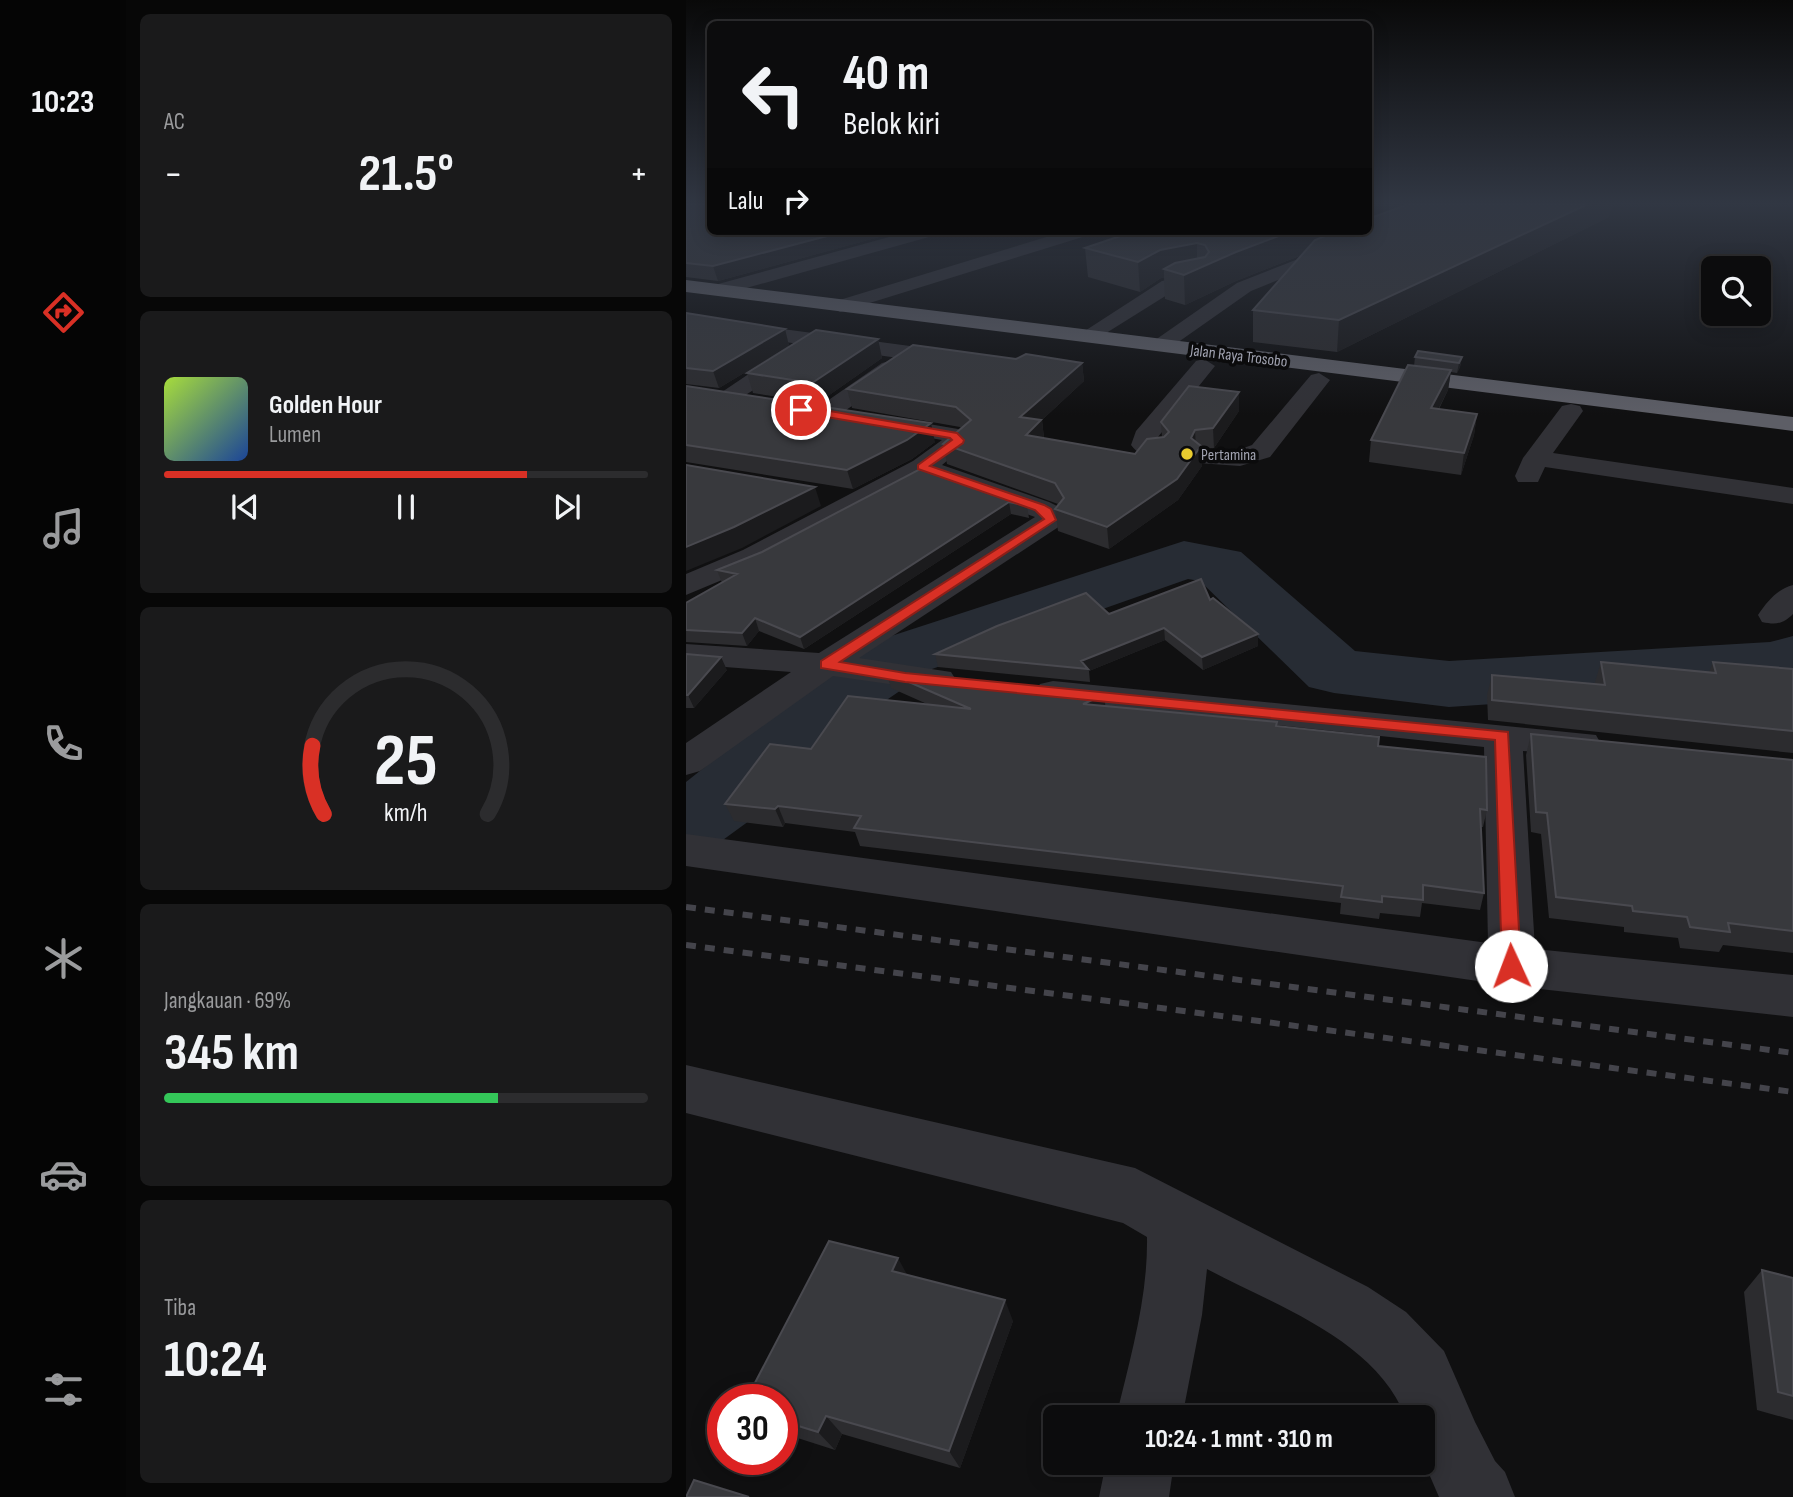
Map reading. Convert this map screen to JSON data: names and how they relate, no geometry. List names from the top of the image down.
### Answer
{
  "streets": {
    "highway": ["Jalan Raya Trosobo"]
  },
  "places": ["Pertamina"],
  "page": {
    "tabs": "10:23",
    "tile": [
      "AC",
      ["Jangkauan · 69%", "345 km"],
      ["Tiba", "10:24"]
    ],
    "turn": ["40 m", "Belok kiri"],
    "heat": ["−", "21.5°", "+"],
    "then": "Lalu",
    "song": ["Golden Hour", "Lumen"],
    "limit": "30",
    "trip": "10:24 · 1 mnt · 310 m",
    "gauge": ["25", "km/h"]
  }
}
